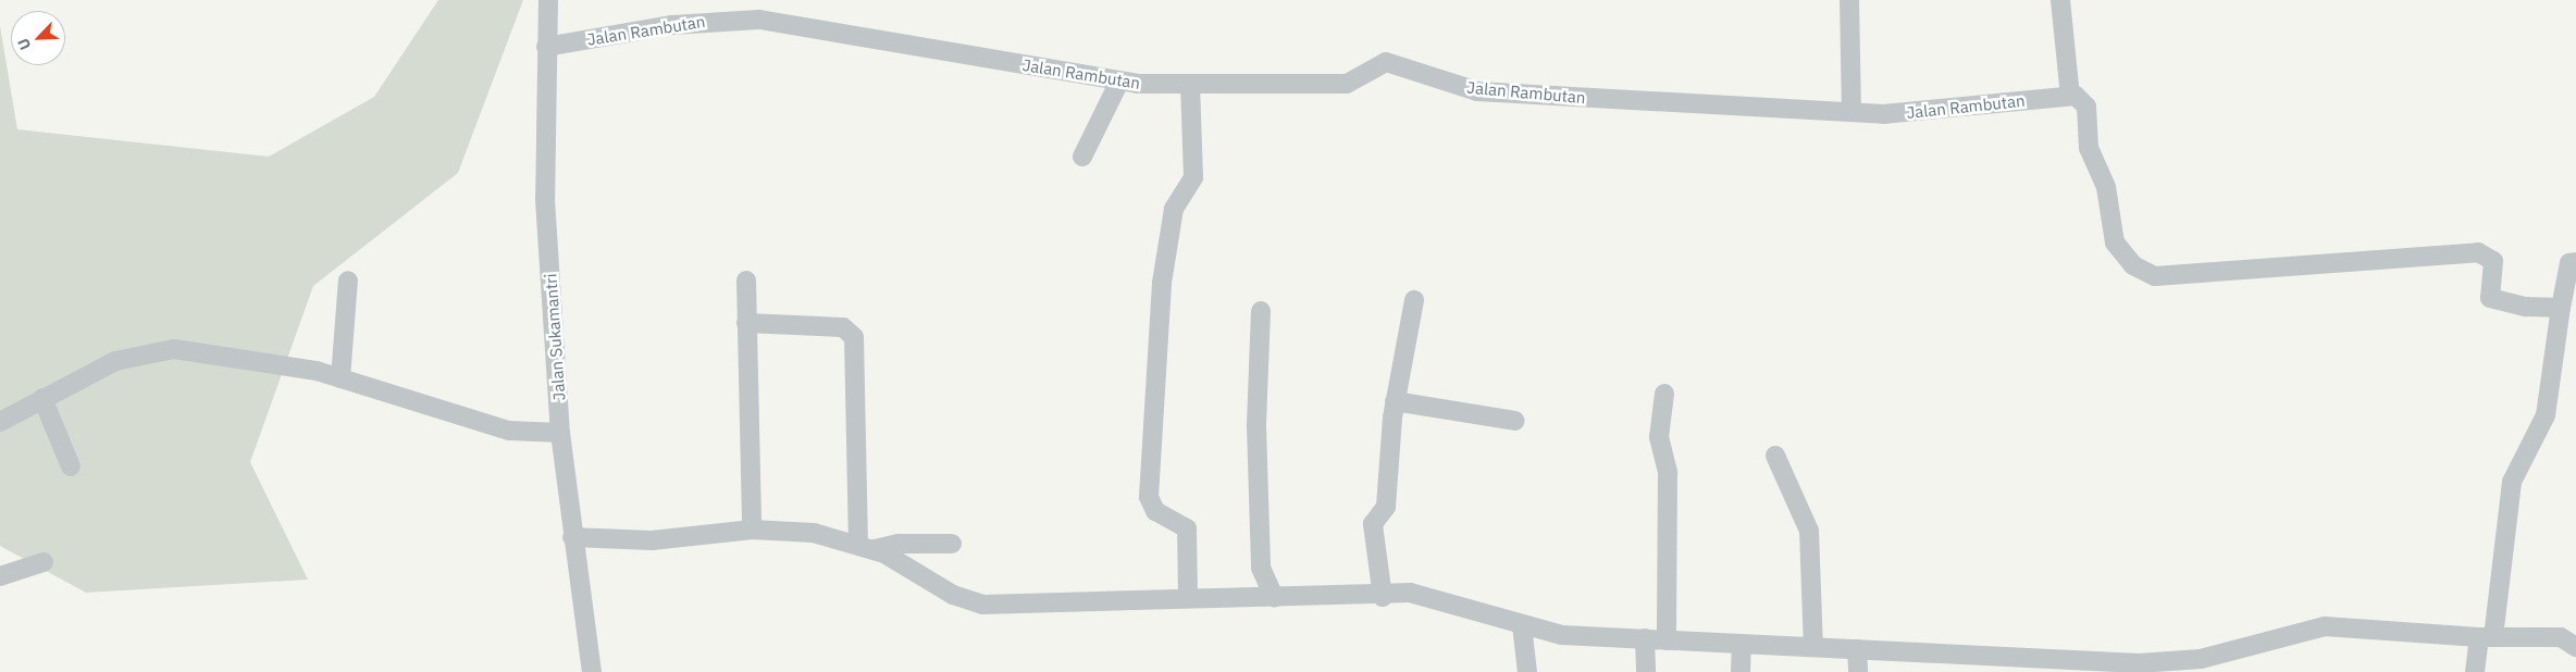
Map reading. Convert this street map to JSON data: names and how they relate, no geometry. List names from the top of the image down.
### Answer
{
  "streets": {
    "street": ["Jalan Rambutan", "Jalan Sukamantri"]
  },
  "crossings": [
    ["Jalan Rambutan", "Jalan Sukamantri"]
  ],
  "north": "bottom left"
}
